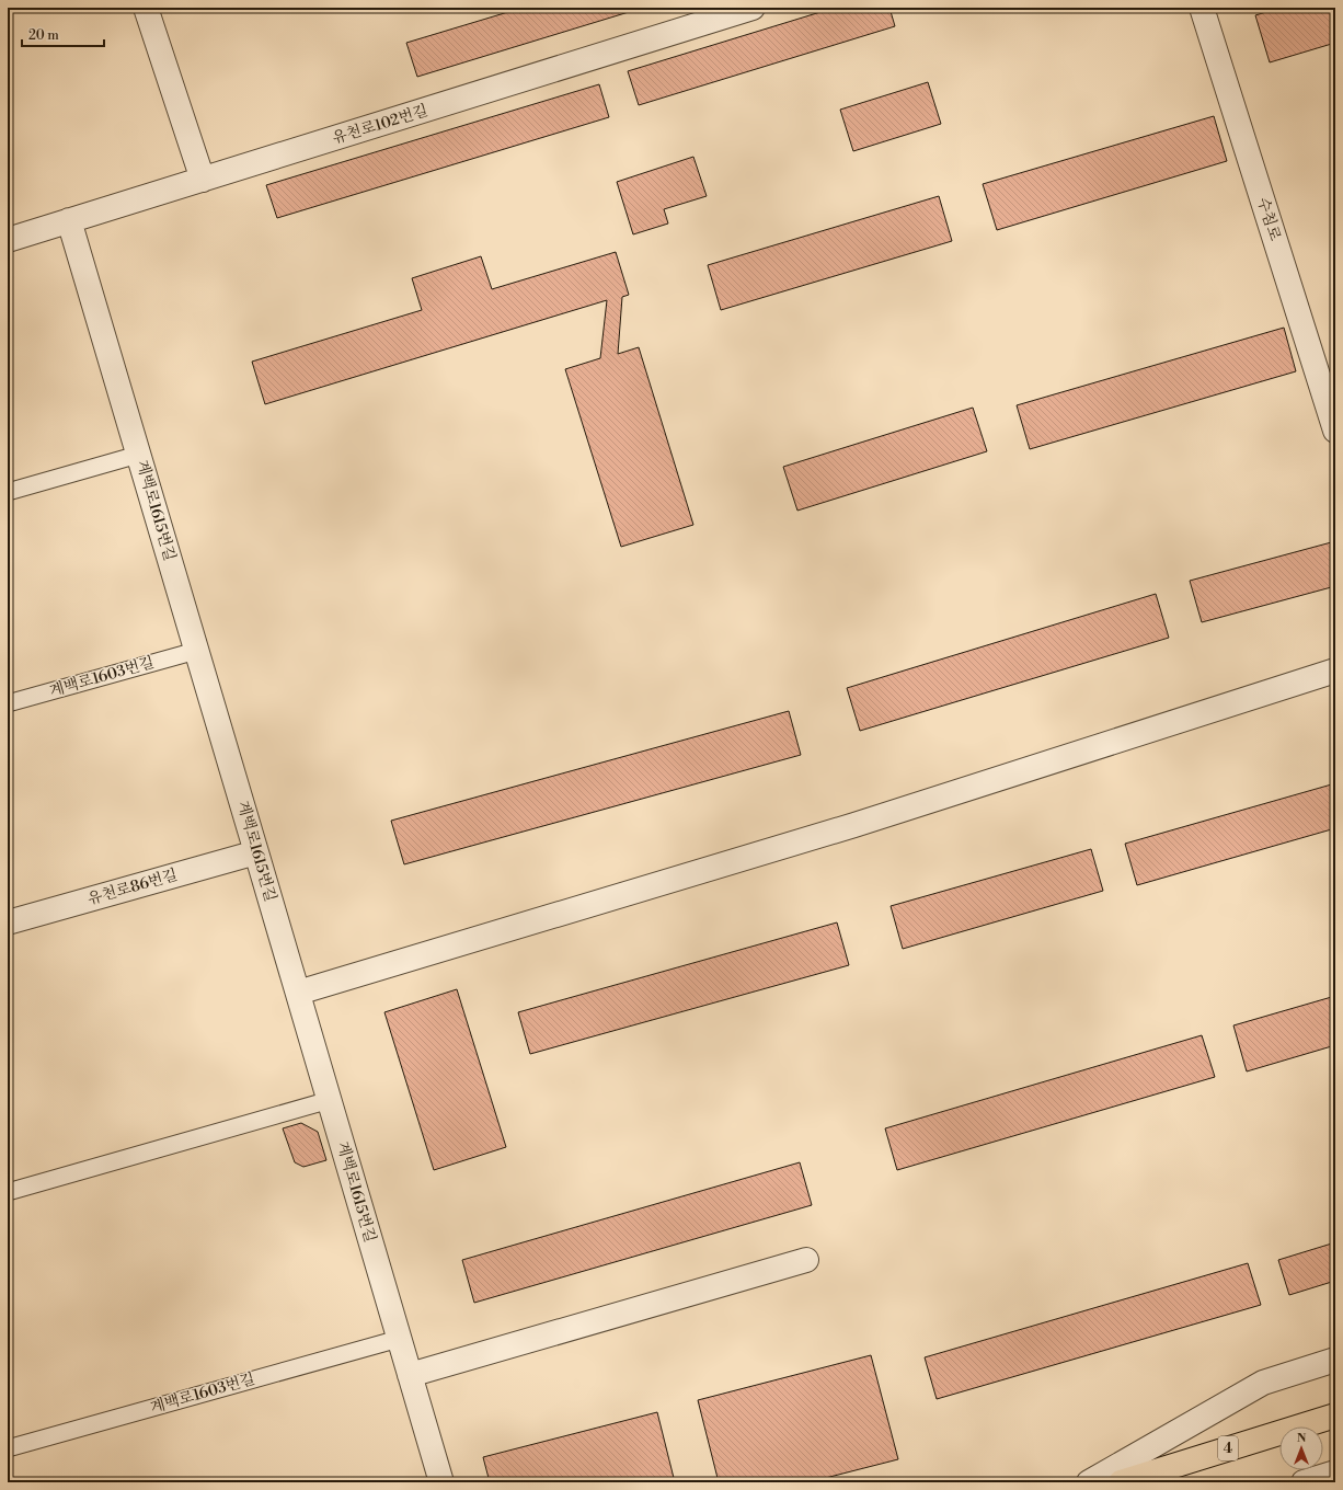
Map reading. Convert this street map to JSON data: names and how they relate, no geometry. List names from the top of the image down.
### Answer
{
  "streets": {
    "main road": ["4"],
    "street": [
      "유천로102번길",
      "수침로",
      "계백로1615번길",
      "유천로86번길"
    ],
    "lane": ["계백로1603번길"]
  },
  "crossings": [
    ["유천로102번길", "계백로1615번길"],
    ["계백로1615번길", "계백로1603번길"],
    ["계백로1615번길", "유천로86번길"]
  ],
  "scale_bar": "20 m",
  "north": "top"
}
